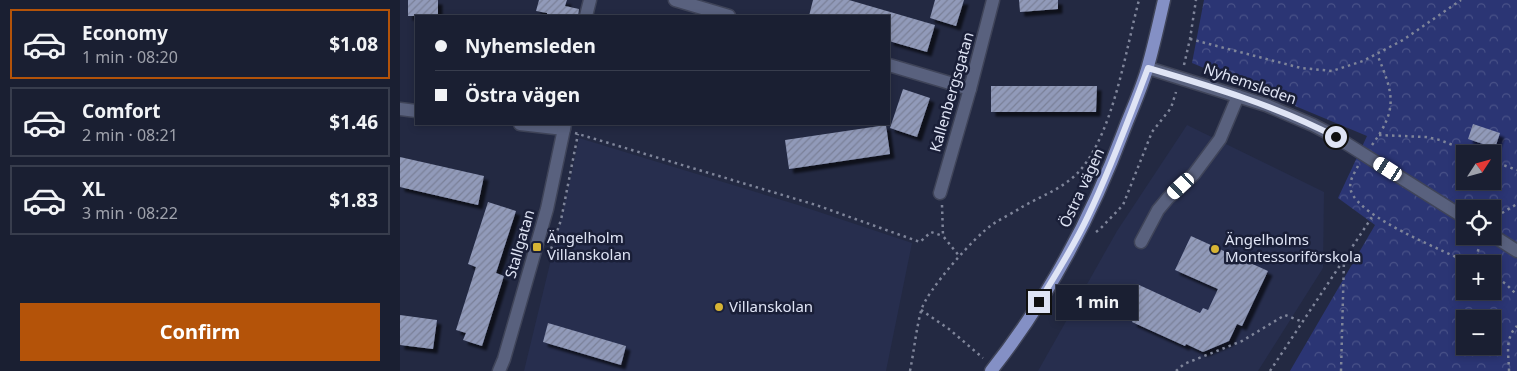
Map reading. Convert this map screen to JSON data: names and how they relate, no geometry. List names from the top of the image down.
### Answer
{
  "streets": {
    "main road": ["Östra vägen"],
    "street": ["Nyhemsleden", "Kallenbergsgatan", "Stallgatan"]
  },
  "crossings": [
    ["Nyhemsleden", "Östra vägen"]
  ],
  "places": {
    "transit": ["Ängelholm Villanskolan"],
    "other": ["Ängelholms Montessoriförskola", "Villanskolan"]
  },
  "north": "top right",
  "page": {
    "list": [
      {
        "name": "Economy",
        "note": "1 min · 08:20",
        "value": "$1.08"
      },
      {
        "name": "Comfort",
        "note": "2 min · 08:21",
        "value": "$1.46"
      },
      {
        "name": "XL",
        "note": "3 min · 08:22",
        "value": "$1.83"
      }
    ],
    "banner": ["Nyhemsleden", "Östra vägen"],
    "map_buttons": ["+", "−"],
    "bubble": "1 min",
    "buttons": "Confirm"
  }
}
